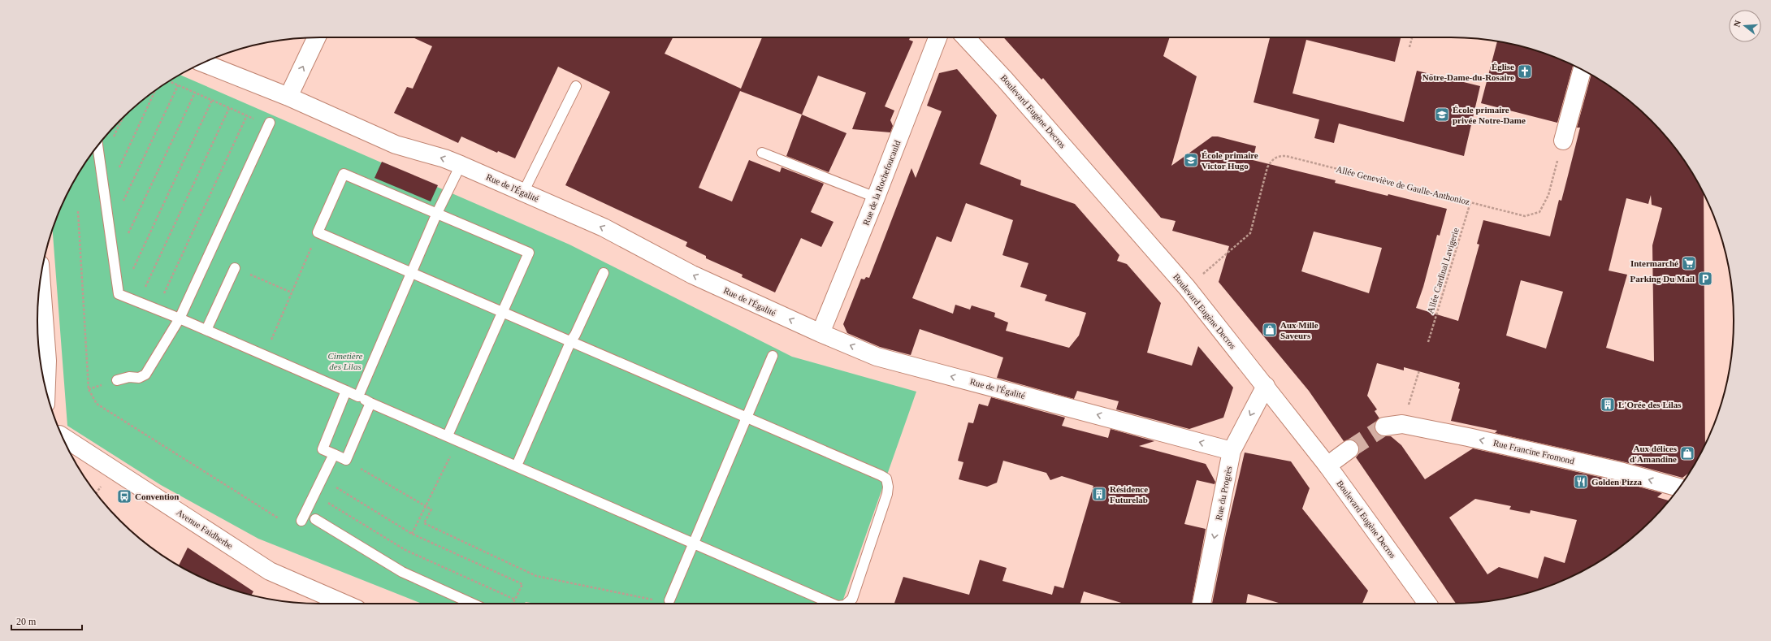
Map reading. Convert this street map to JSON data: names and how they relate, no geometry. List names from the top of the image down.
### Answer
{
  "streets": {
    "street": [
      "Boulevard Eugène Decros",
      "Rue de la Rochefoucauld",
      "Rue de l'Égalité",
      "Rue Francine Fromond",
      "Rue du Progrès",
      "Avenue Faidherbe"
    ],
    "path": ["Allée Geneviève de Gaulle-Anthonioz", "Allée Cardinal Lavigerie"]
  },
  "crossings": [
    ["Boulevard Eugène Decros", "Allée Geneviève de Gaulle-Anthonioz"],
    ["Boulevard Eugène Decros", "Rue du Progrès"],
    ["Rue de la Rochefoucauld", "Rue de l'Égalité"],
    ["Allée Geneviève de Gaulle-Anthonioz", "Allée Cardinal Lavigerie"],
    ["Rue de l'Égalité", "Rue du Progrès"]
  ],
  "one_way": ["Rue de l'Égalité", "Rue Francine Fromond", "Rue du Progrès"],
  "parks": ["Cimetière des Lilas"],
  "places": {
    "church": ["Église Notre-Dame-du-Rosaire"],
    "school or university": ["École primaire privée Notre-Dame", "École primaire Victor Hugo"],
    "supermarket": ["Intermarché"],
    "parking": ["Parking Du Mail"],
    "shop": ["Aux Mille Saveurs", "Aux délices d'Amandine"],
    "building": ["L'Orée des Lilas", "Résidence Futurelab"],
    "restaurant": ["Golden Pizza"],
    "bus stop": ["Convention"]
  },
  "scale_bar": "20 m",
  "north": "left"
}
